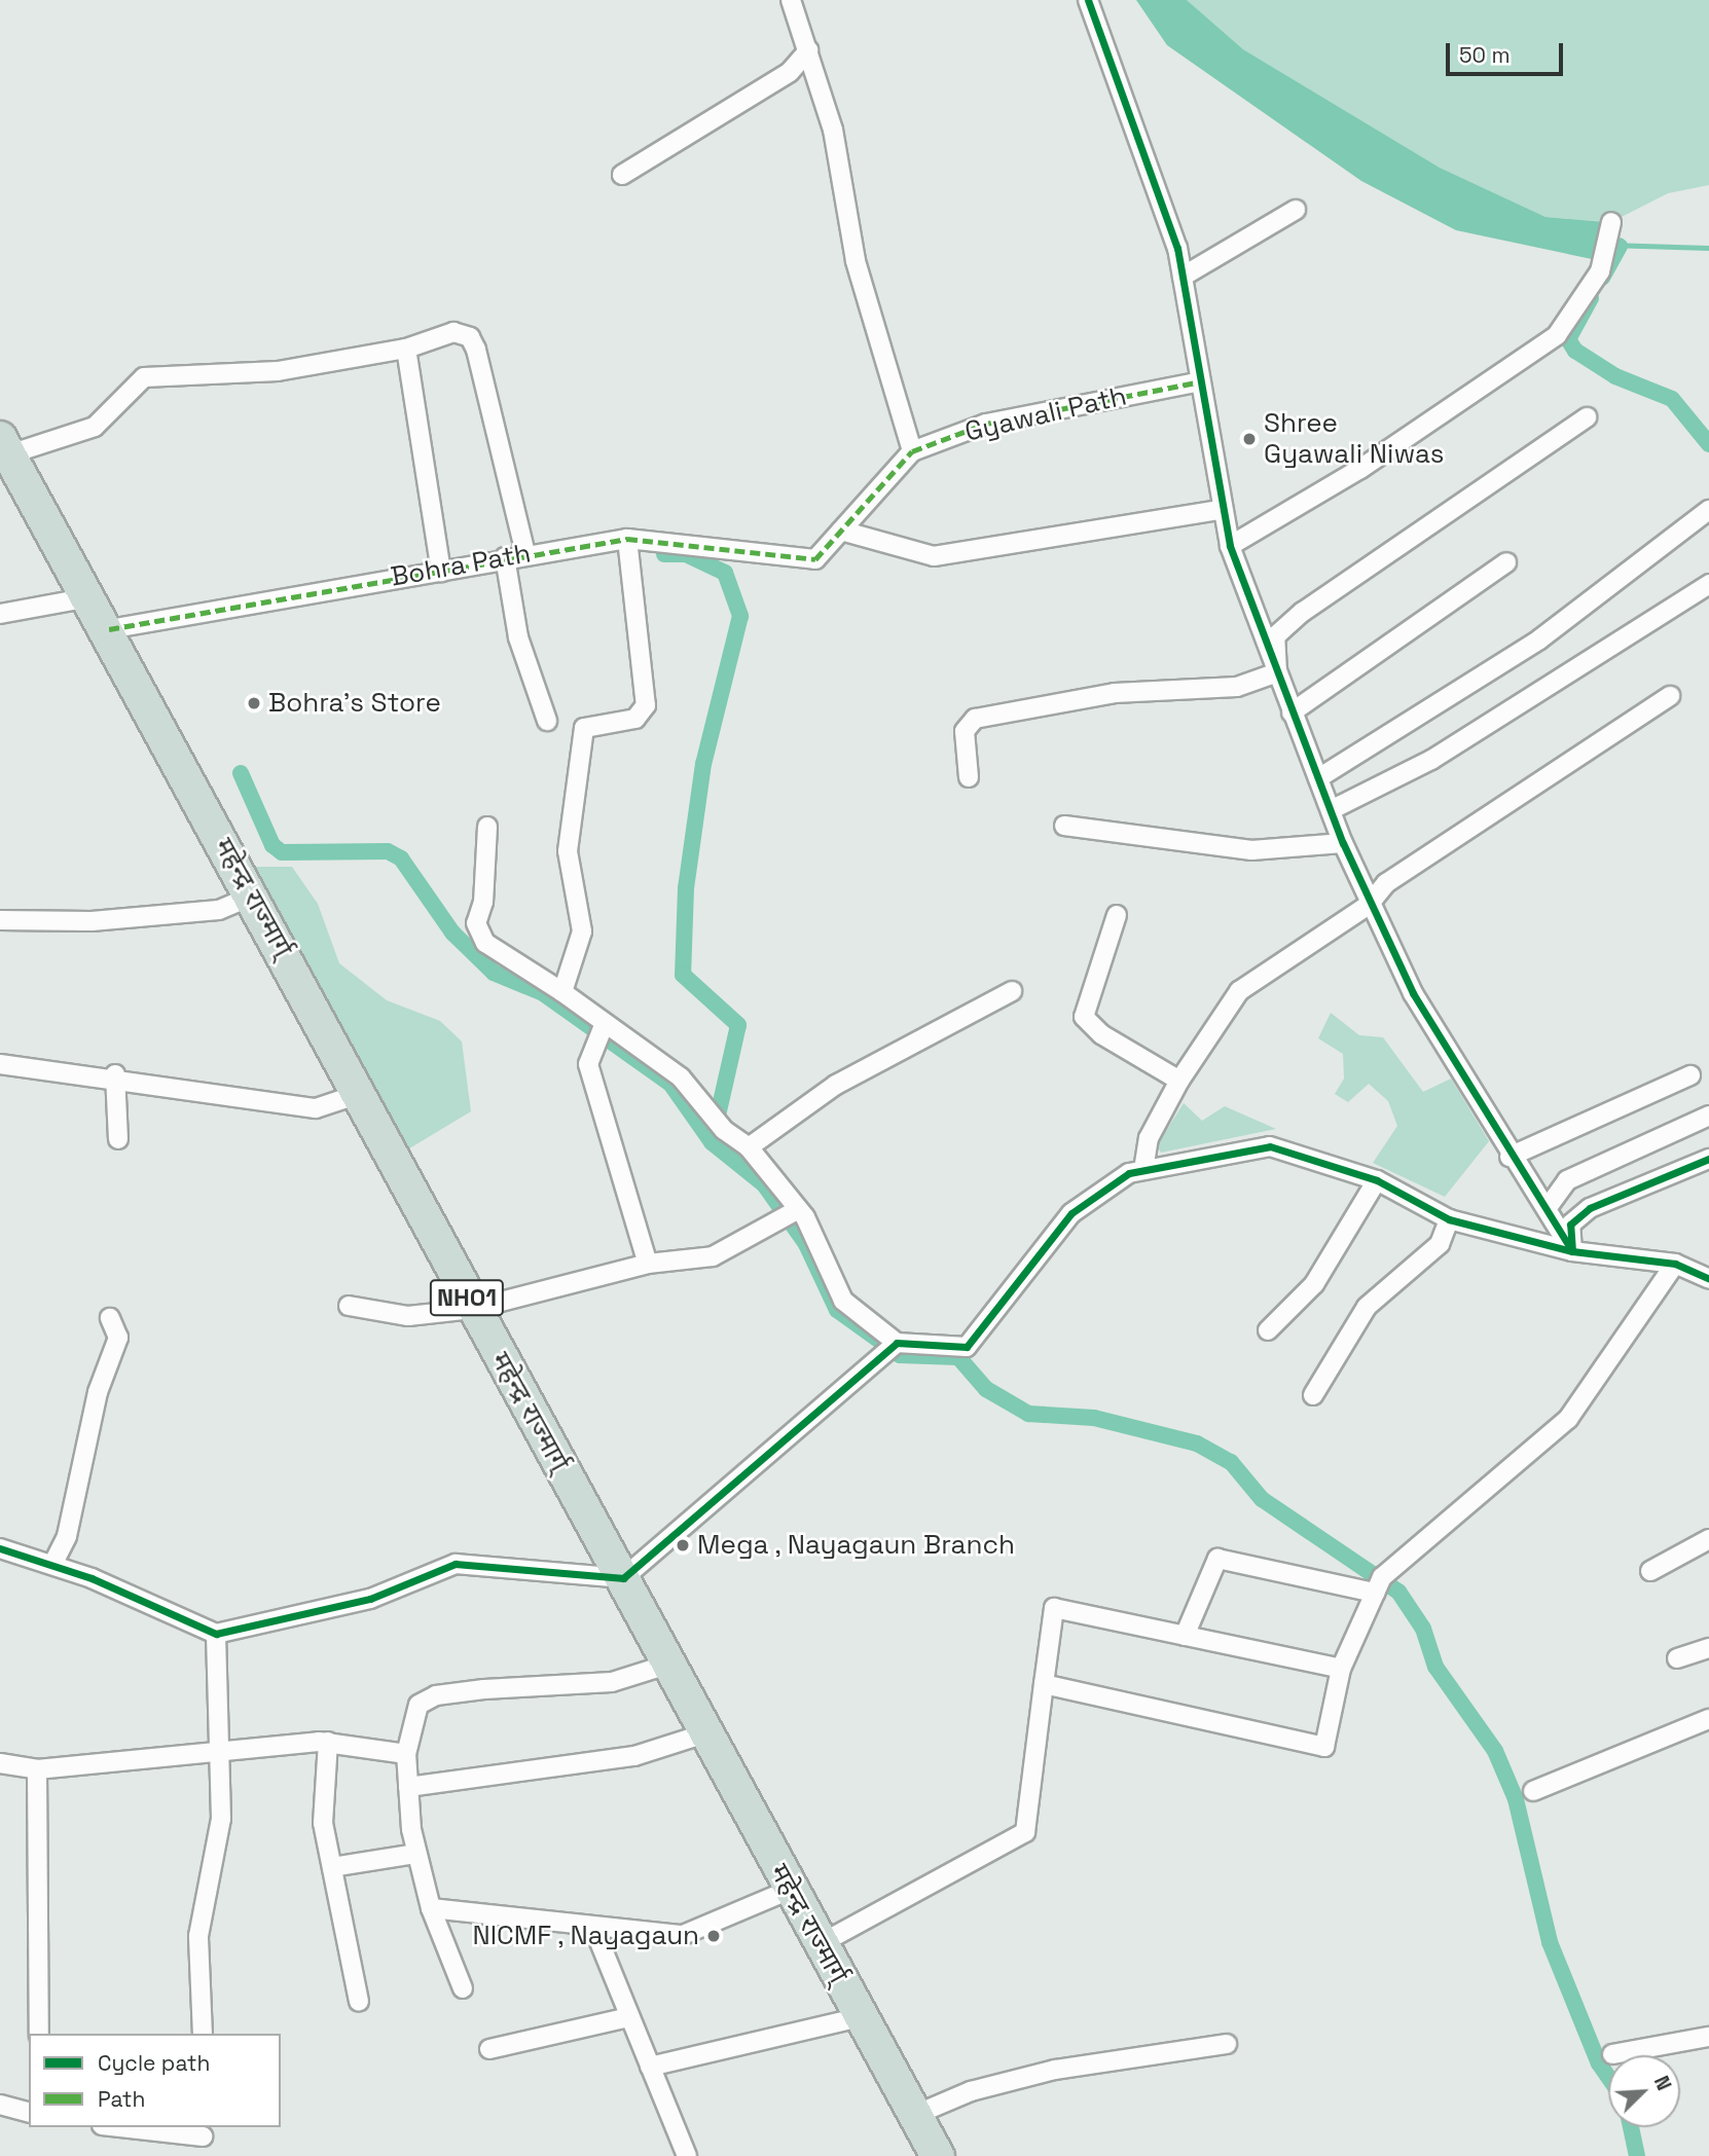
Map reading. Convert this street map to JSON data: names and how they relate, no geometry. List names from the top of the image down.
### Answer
{
  "streets": {
    "highway": ["महेन्द्र राज्मार्ग्", "NH01"],
    "street": ["Gyawali Path", "Bohra Path"]
  },
  "crossings": [
    ["Gyawali Path", "Bohra Path"],
    ["Bohra Path", "महेन्द्र राज्मार्ग्"]
  ],
  "places": [
    "Shree Gyawali Niwas",
    "Bohra's Store",
    "Mega , Nayagaun Branch",
    "NICMF , Nayagaun"
  ],
  "legend": ["Cycle path", "Path"],
  "scale_bar": "50 m",
  "north": "top right"
}
